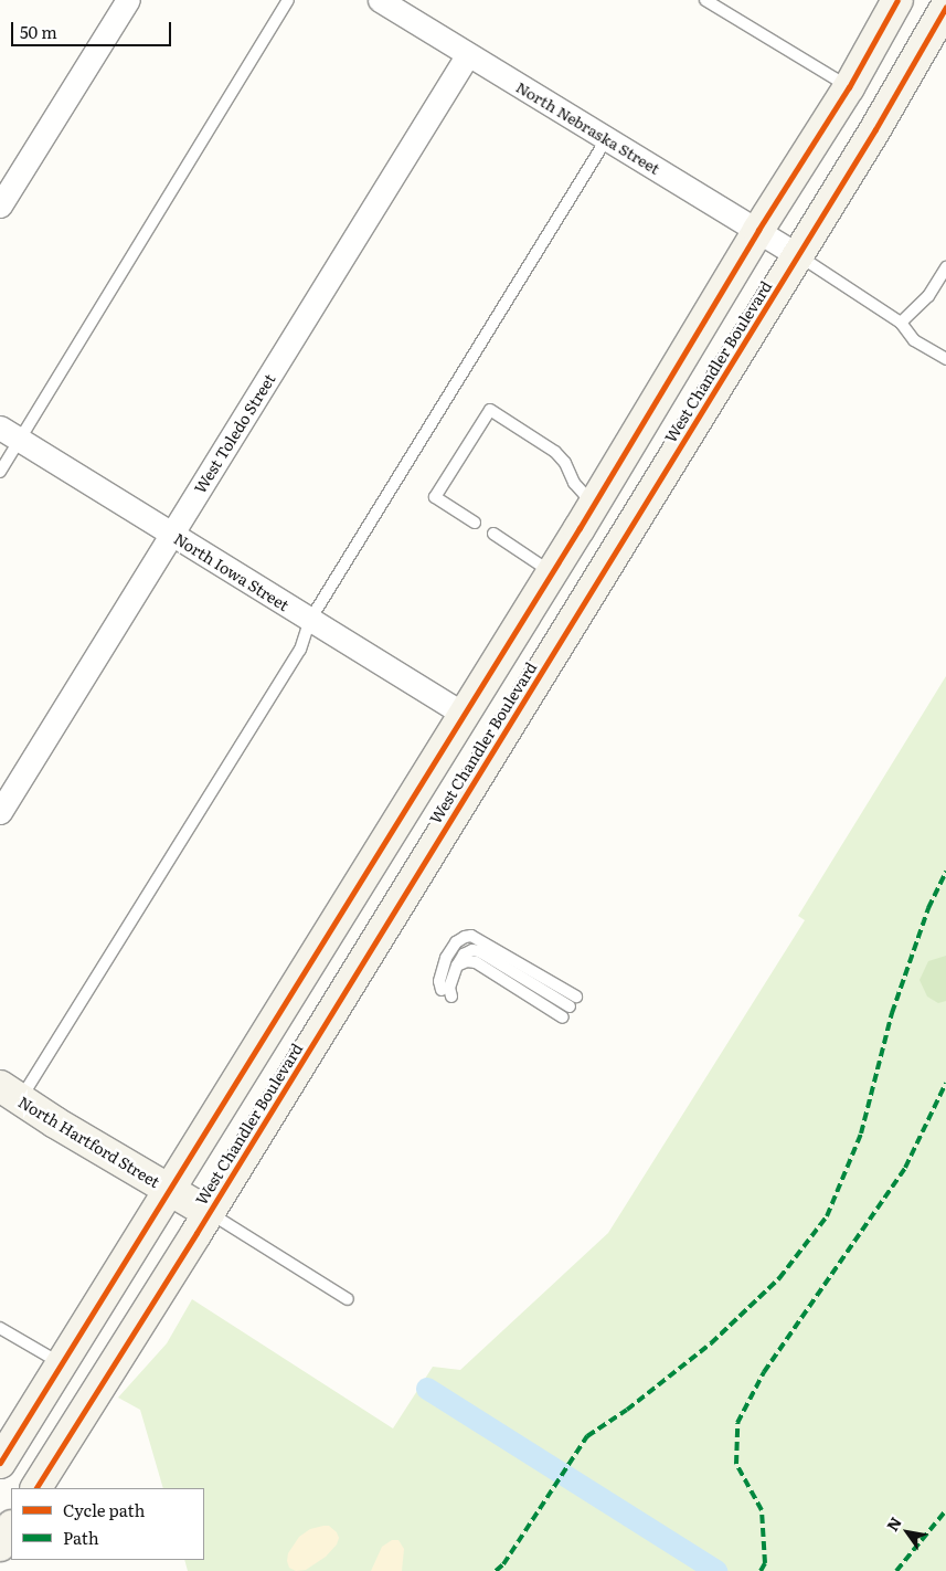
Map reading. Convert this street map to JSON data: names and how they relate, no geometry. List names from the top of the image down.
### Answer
{
  "streets": {
    "main road": ["West Chandler Boulevard", "North Hartford Street"],
    "street": ["North Nebraska Street", "West Toledo Street", "North Iowa Street"]
  },
  "crossings": [
    ["North Nebraska Street", "West Chandler Boulevard"],
    ["North Nebraska Street", "West Toledo Street"],
    ["West Chandler Boulevard", "North Iowa Street"],
    ["West Chandler Boulevard", "North Hartford Street"],
    ["West Toledo Street", "North Iowa Street"]
  ],
  "legend": ["Cycle path", "Path"],
  "scale_bar": "50 m",
  "north": "top left"
}
